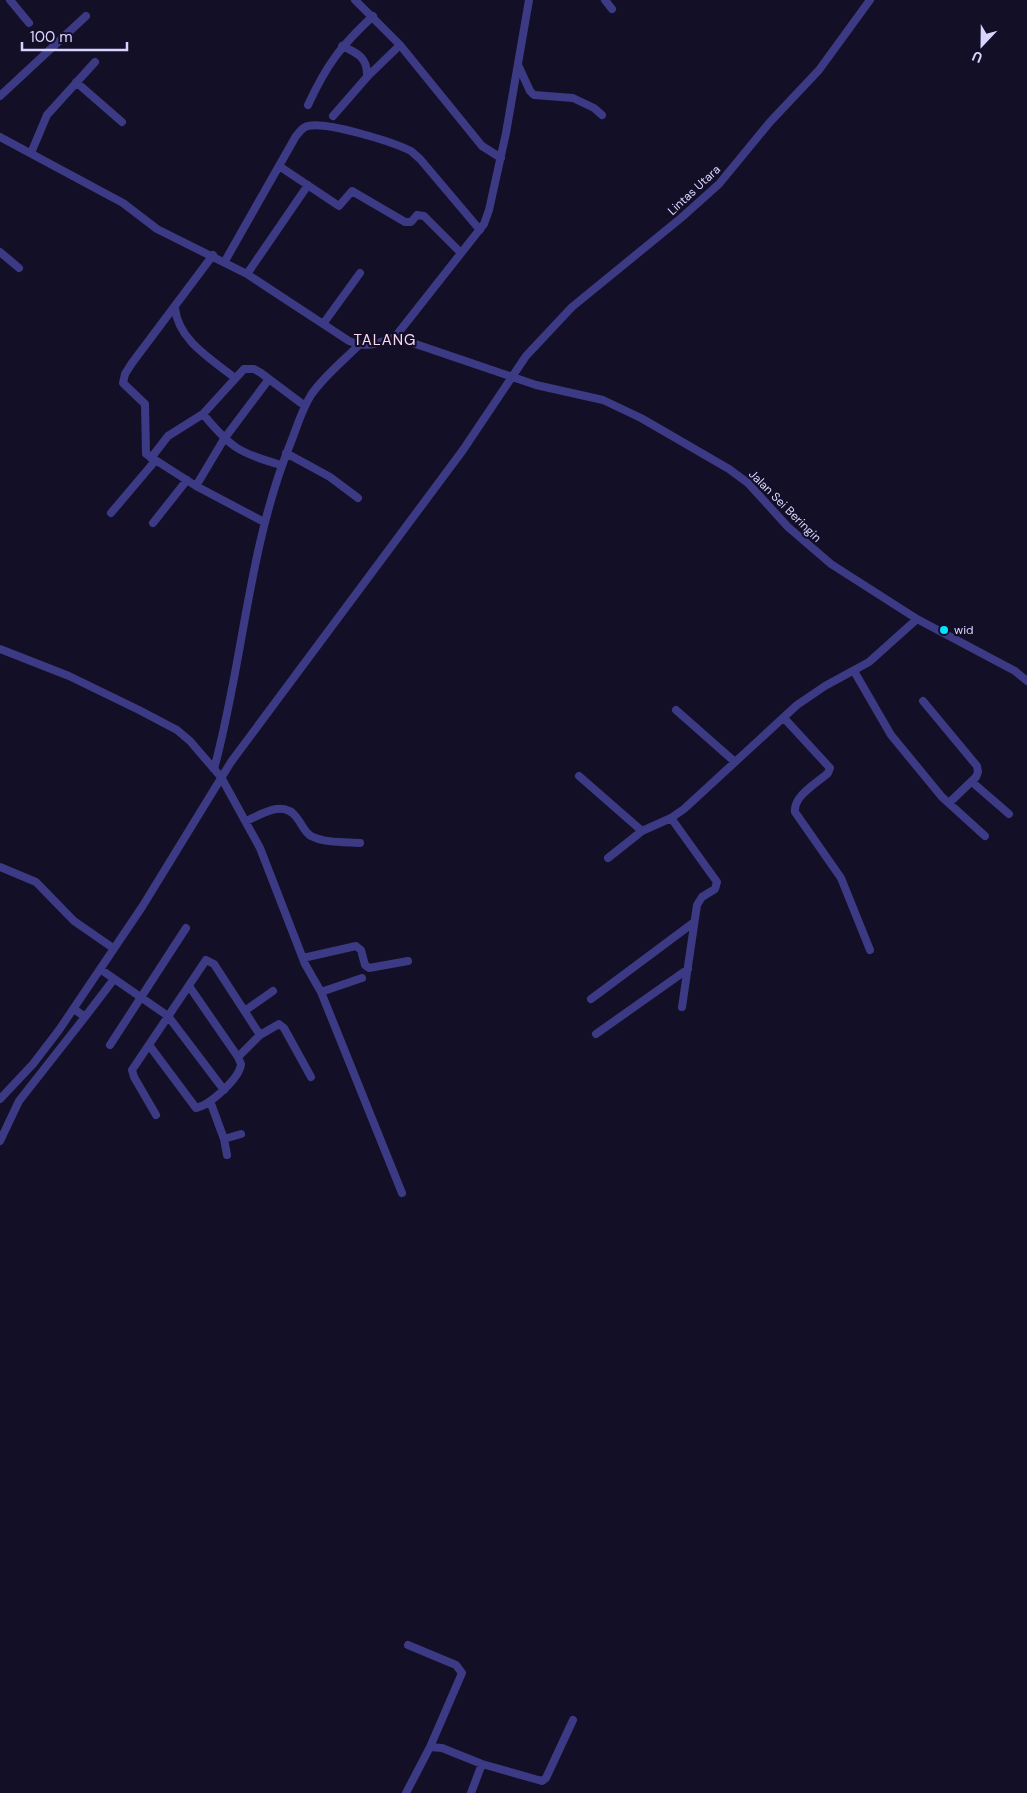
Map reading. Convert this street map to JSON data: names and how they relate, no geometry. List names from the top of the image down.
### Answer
{
  "streets": {
    "street": ["Lintas Utara", "Jalan Sei Beringin"]
  },
  "crossings": [
    ["Lintas Utara", "Jalan Sei Beringin"]
  ],
  "districts": ["TALANG"],
  "places": ["wid"],
  "scale_bar": "100 m",
  "north": "bottom"
}
